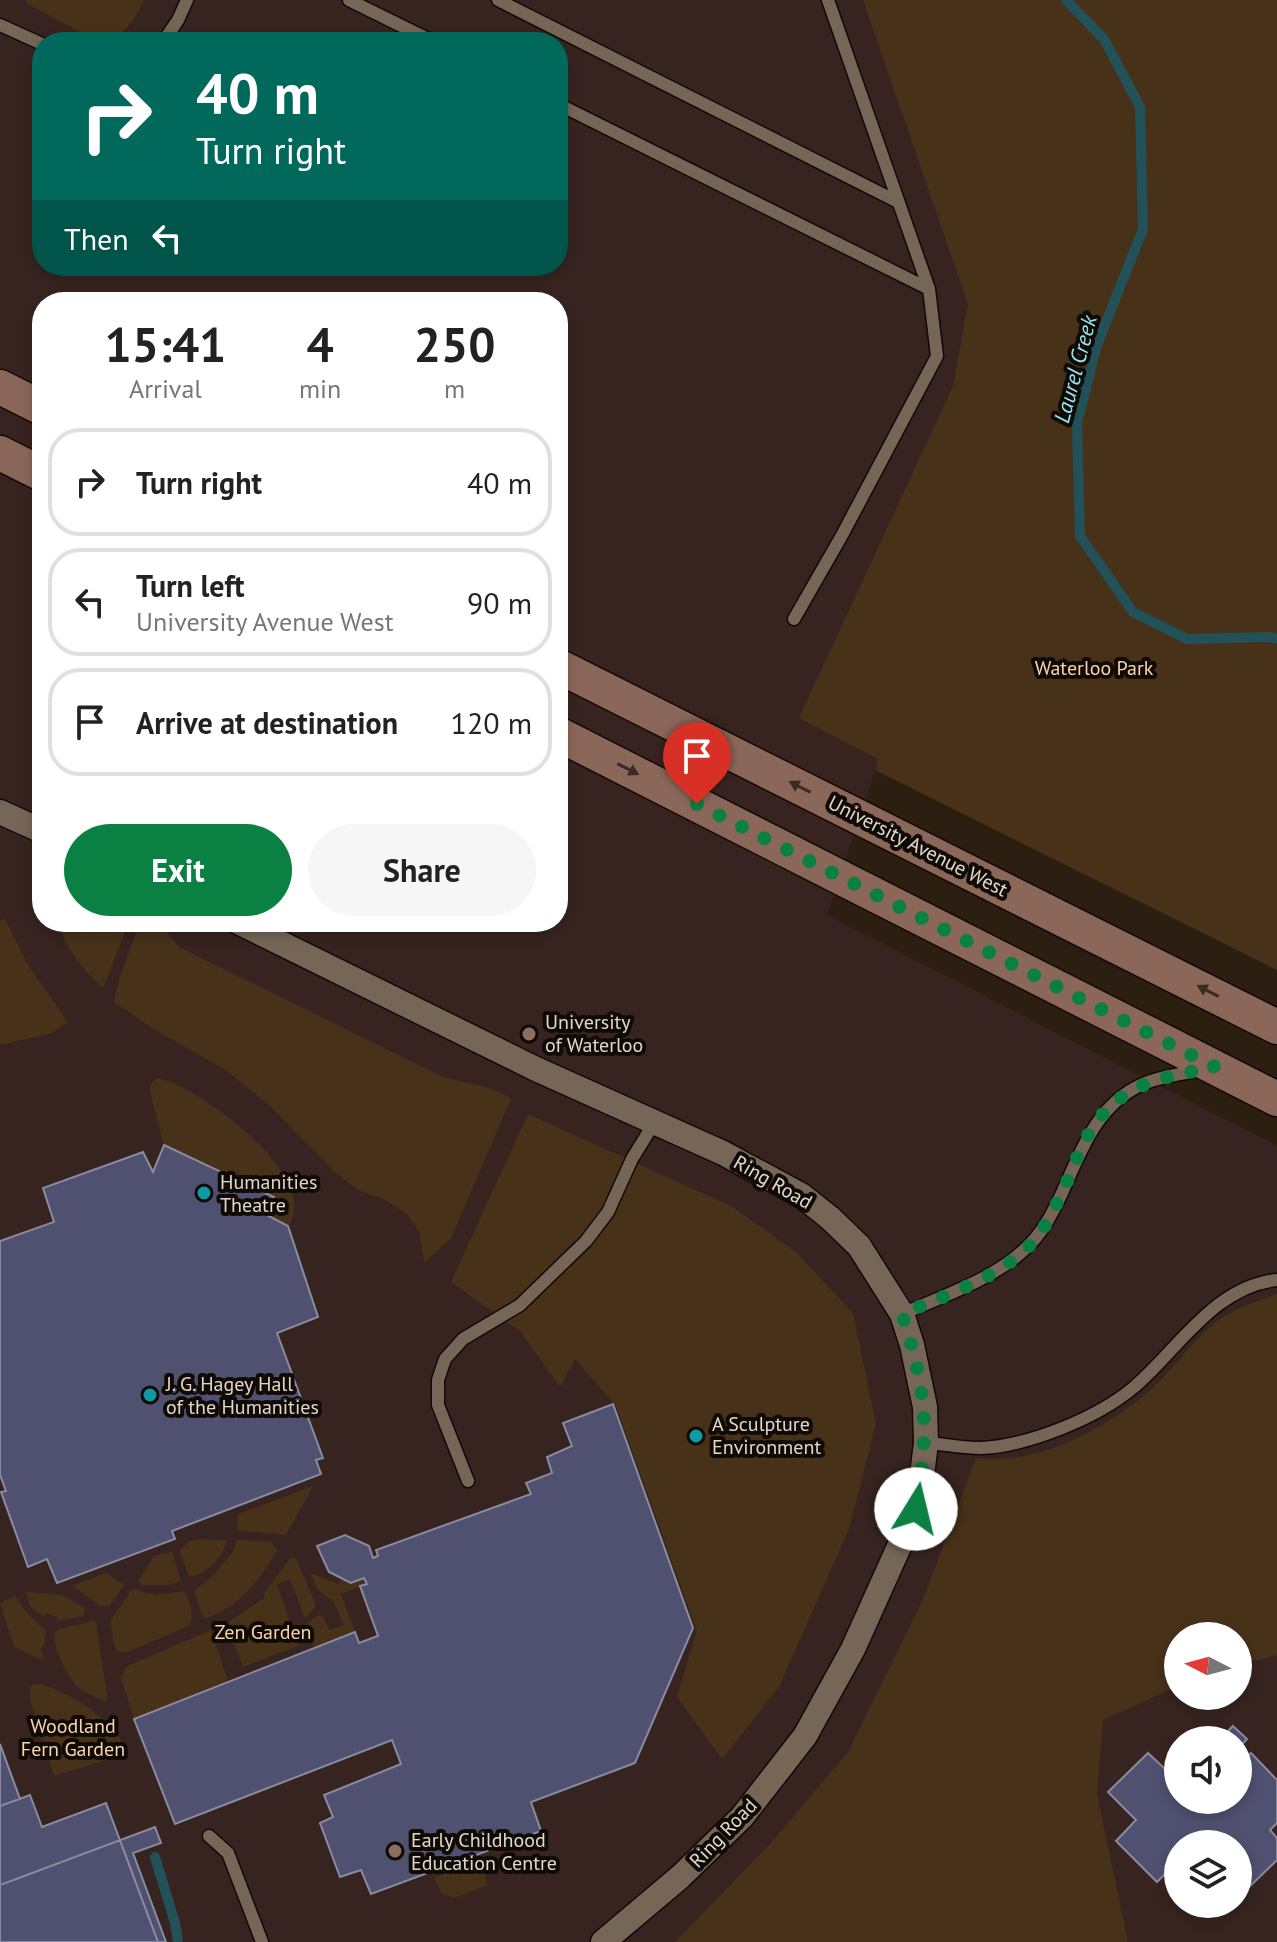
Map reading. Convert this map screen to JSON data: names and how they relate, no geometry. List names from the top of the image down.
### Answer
{
  "streets": {
    "main road": ["University Avenue West"],
    "street": ["Ring Road"]
  },
  "water": ["Laurel Creek"],
  "parks": ["Waterloo Park", "Zen Garden", "Woodland Fern Garden"],
  "places": [
    "University of Waterloo",
    "Humanities Theatre",
    "J. G. Hagey Hall of the Humanities",
    "A Sculpture Environment",
    "Early Childhood Education Centre"
  ],
  "north": "left",
  "page": {
    "turn": ["40 m", "Turn right"],
    "then": "Then",
    "eta": [
      "15:41",
      "Arrival",
      "4",
      "min",
      "250",
      "m"
    ],
    "list": [
      {
        "name": "Turn right",
        "value": "40 m"
      },
      {
        "name": "Turn left",
        "note": "University Avenue West",
        "value": "90 m"
      },
      {
        "name": "Arrive at destination",
        "value": "120 m"
      }
    ],
    "buttons": ["Exit", "Share"]
  }
}
